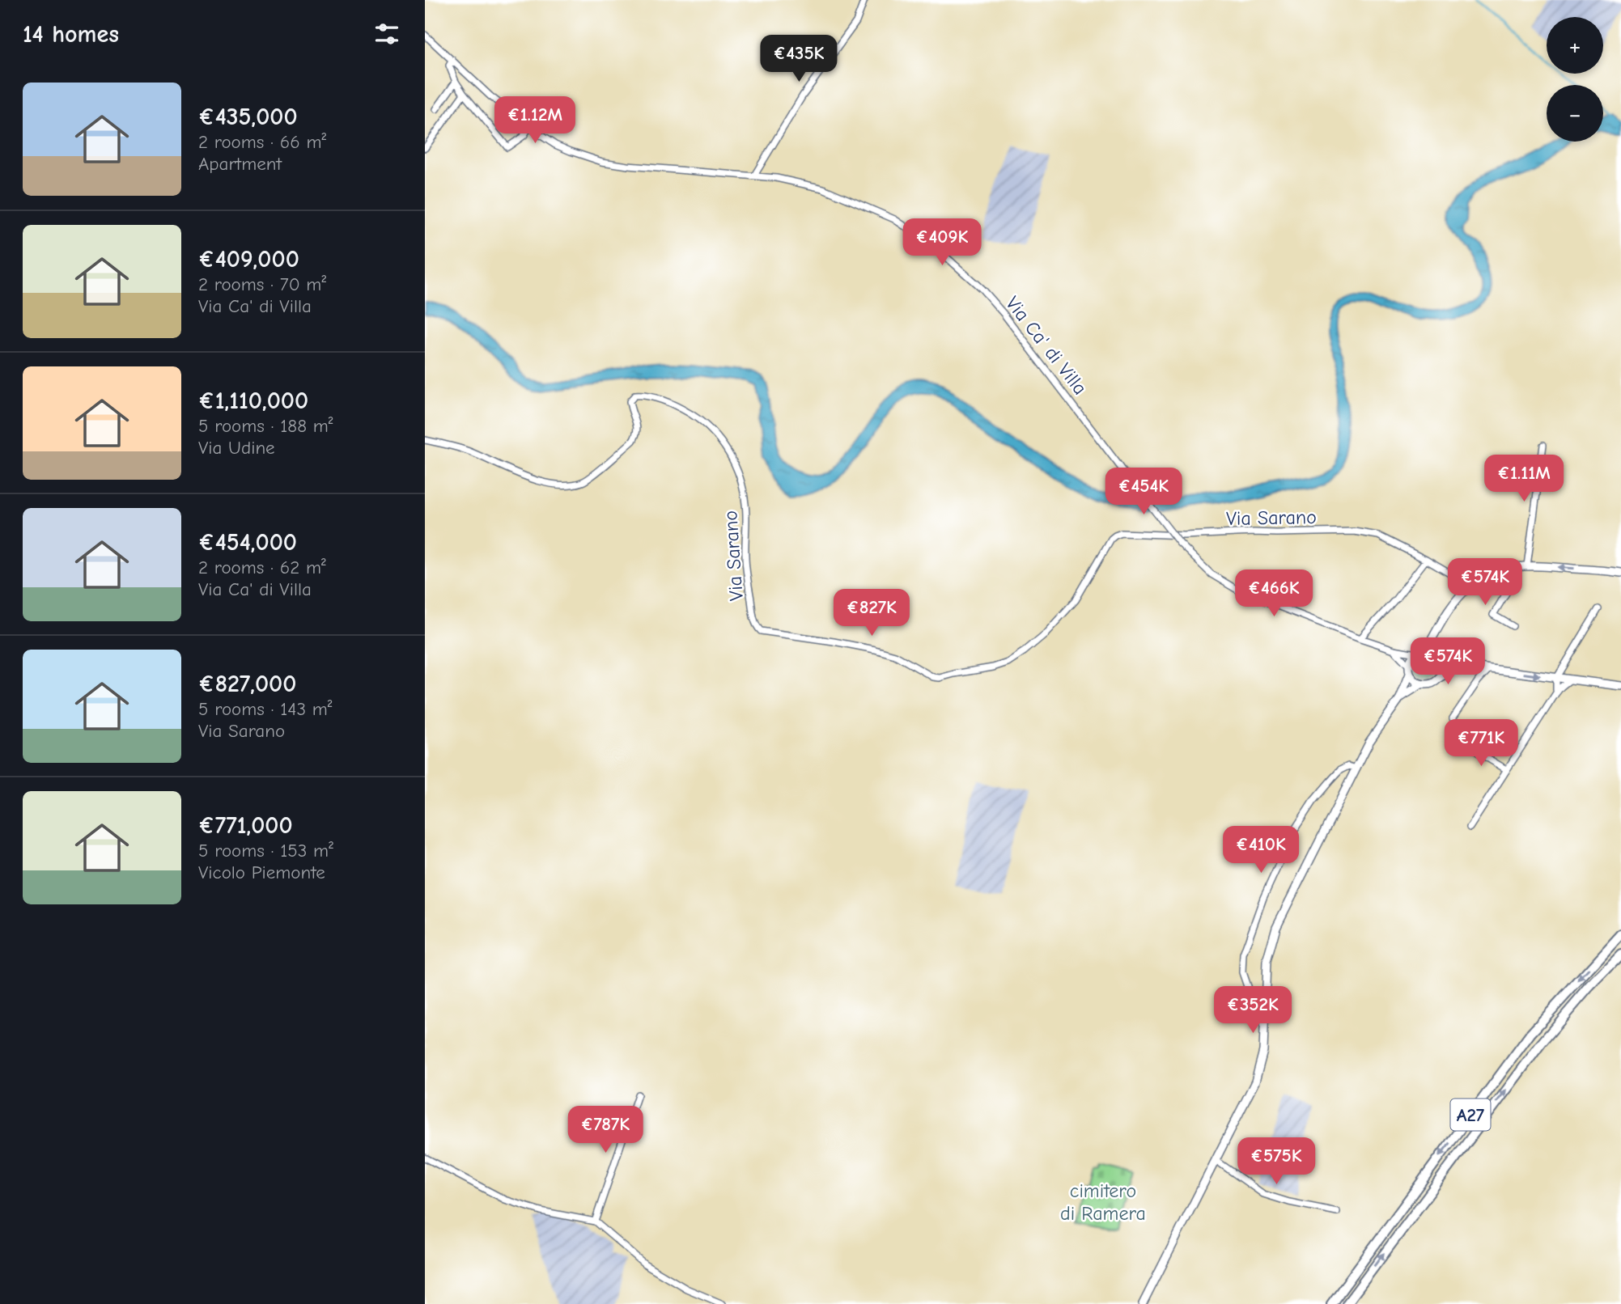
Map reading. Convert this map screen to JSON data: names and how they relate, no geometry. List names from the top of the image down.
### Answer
{
  "streets": {
    "highway": ["A27"],
    "street": ["Via Ca' di Villa", "Via Sarano"]
  },
  "parks": ["cimitero di Ramera"],
  "page": {
    "heading": "14 homes",
    "map_buttons": ["+", "−"],
    "price": [
      "€435K",
      "€1.12M",
      "€409K",
      "€1.11M",
      "€454K",
      "€574K",
      "€466K",
      "€827K",
      "€574K",
      "€771K",
      "€410K",
      "€352K",
      "€787K",
      "€575K"
    ],
    "list": [
      {
        "name": "€435,000",
        "note": "2 rooms · 66 m² · Apartment"
      },
      {
        "name": "€409,000",
        "note": "2 rooms · 70 m² · Via Ca' di Villa"
      },
      {
        "name": "€1,110,000",
        "note": "5 rooms · 188 m² · Via Udine"
      },
      {
        "name": "€454,000",
        "note": "2 rooms · 62 m² · Via Ca' di Villa"
      },
      {
        "name": "€827,000",
        "note": "5 rooms · 143 m² · Via Sarano"
      },
      {
        "name": "€771,000",
        "note": "5 rooms · 153 m² · Vicolo Piemonte"
      }
    ]
  }
}
